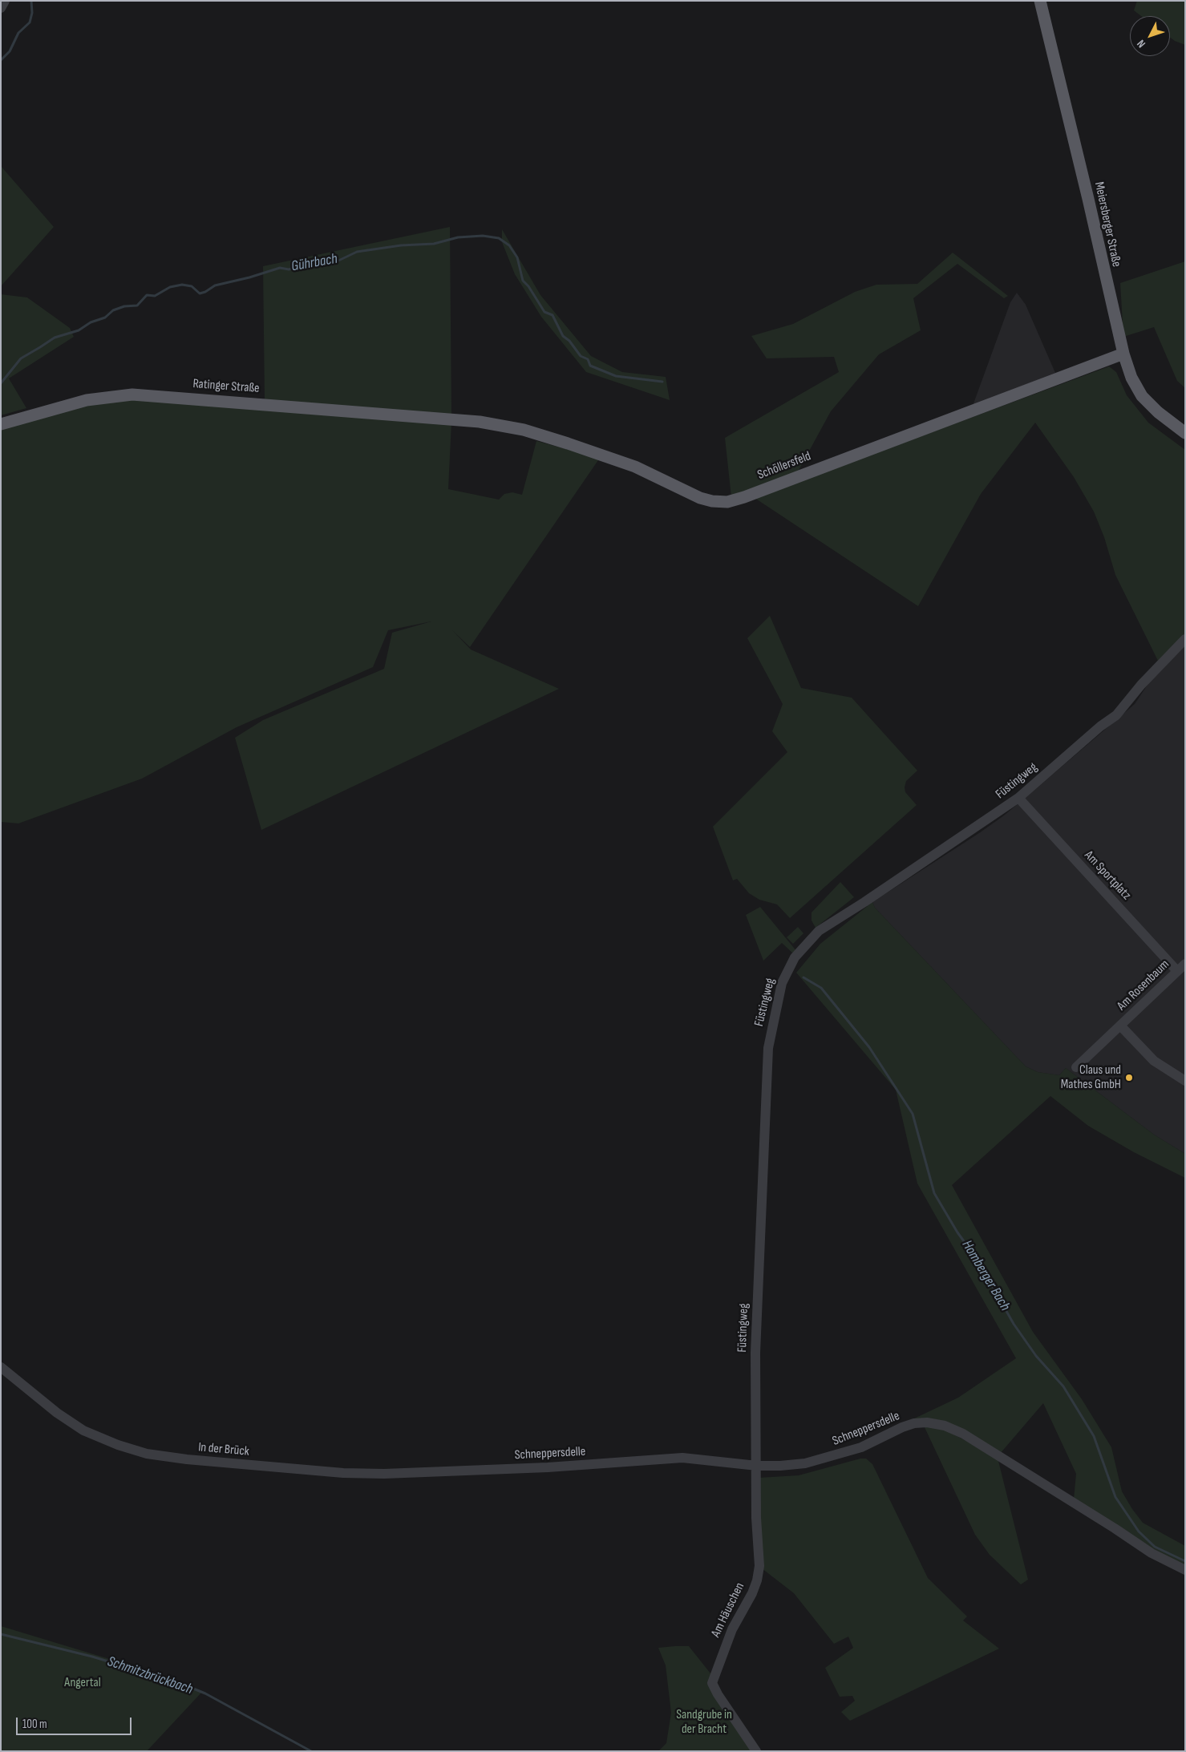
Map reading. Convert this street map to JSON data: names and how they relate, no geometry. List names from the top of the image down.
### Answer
{
  "streets": {
    "main road": ["Meiersberger Straße", "Ratinger Straße", "Schöllersfeld"],
    "street": [
      "Füstingweg",
      "Am Sportplatz",
      "Am Rosenbaum",
      "Schneppersdelle",
      "In der Brück",
      "Am Häuschen"
    ]
  },
  "crossings": [
    ["Meiersberger Straße", "Schöllersfeld"],
    ["Ratinger Straße", "Schöllersfeld"],
    ["Füstingweg", "Am Sportplatz"],
    ["Füstingweg", "Schneppersdelle"],
    ["Füstingweg", "Am Häuschen"],
    ["Am Sportplatz", "Am Rosenbaum"],
    ["Schneppersdelle", "In der Brück"],
    ["Schneppersdelle", "Am Häuschen"]
  ],
  "water": ["Gührbach", "Homberger Bach", "Schmitzbrückbach"],
  "parks": ["Angertal", "Sandgrube in der Bracht"],
  "places": ["Claus und Mathes GmbH"],
  "scale_bar": "100 m",
  "north": "bottom left"
}
